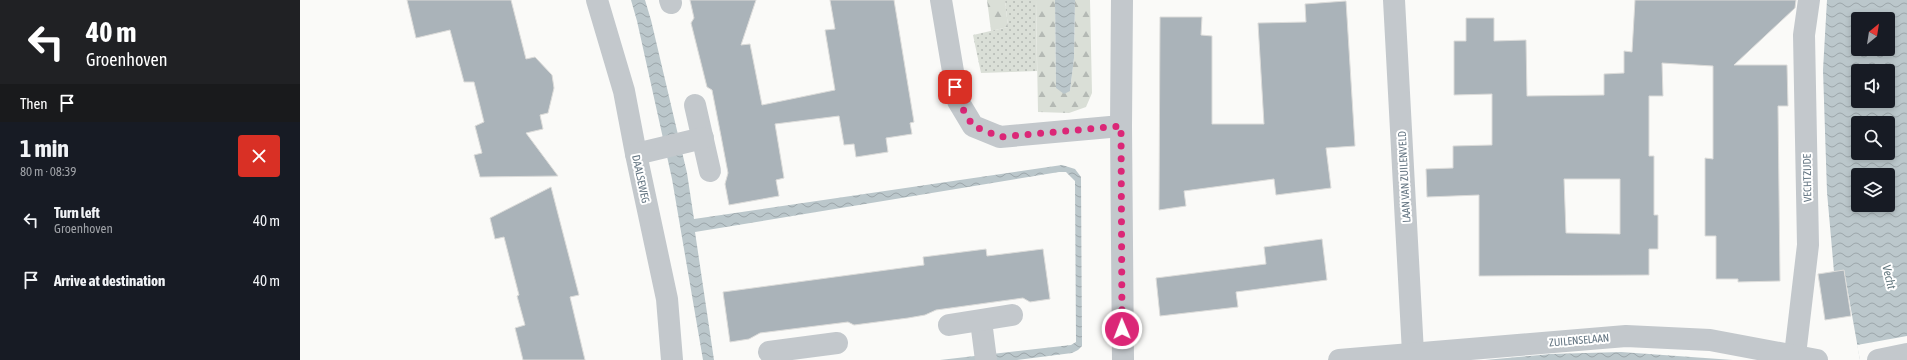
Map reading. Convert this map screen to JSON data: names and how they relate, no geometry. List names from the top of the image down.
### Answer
{
  "streets": {
    "street": [
      "LAAN VAN ZUILENVELD",
      "VECHTZIJDE",
      "DAALSEWEG",
      "ZUILENSELAAN"
    ]
  },
  "crossings": [
    ["LAAN VAN ZUILENVELD", "ZUILENSELAAN"],
    ["VECHTZIJDE", "ZUILENSELAAN"]
  ],
  "water": ["Vecht"],
  "north": "top right",
  "page": {
    "turn": ["40 m", "Groenhoven"],
    "then": "Then",
    "heading": ["1 min", "80 m · 08:39"],
    "list": [
      {
        "name": "Turn left",
        "note": "Groenhoven",
        "value": "40 m"
      },
      {
        "name": "Arrive at destination",
        "value": "40 m"
      }
    ]
  }
}
